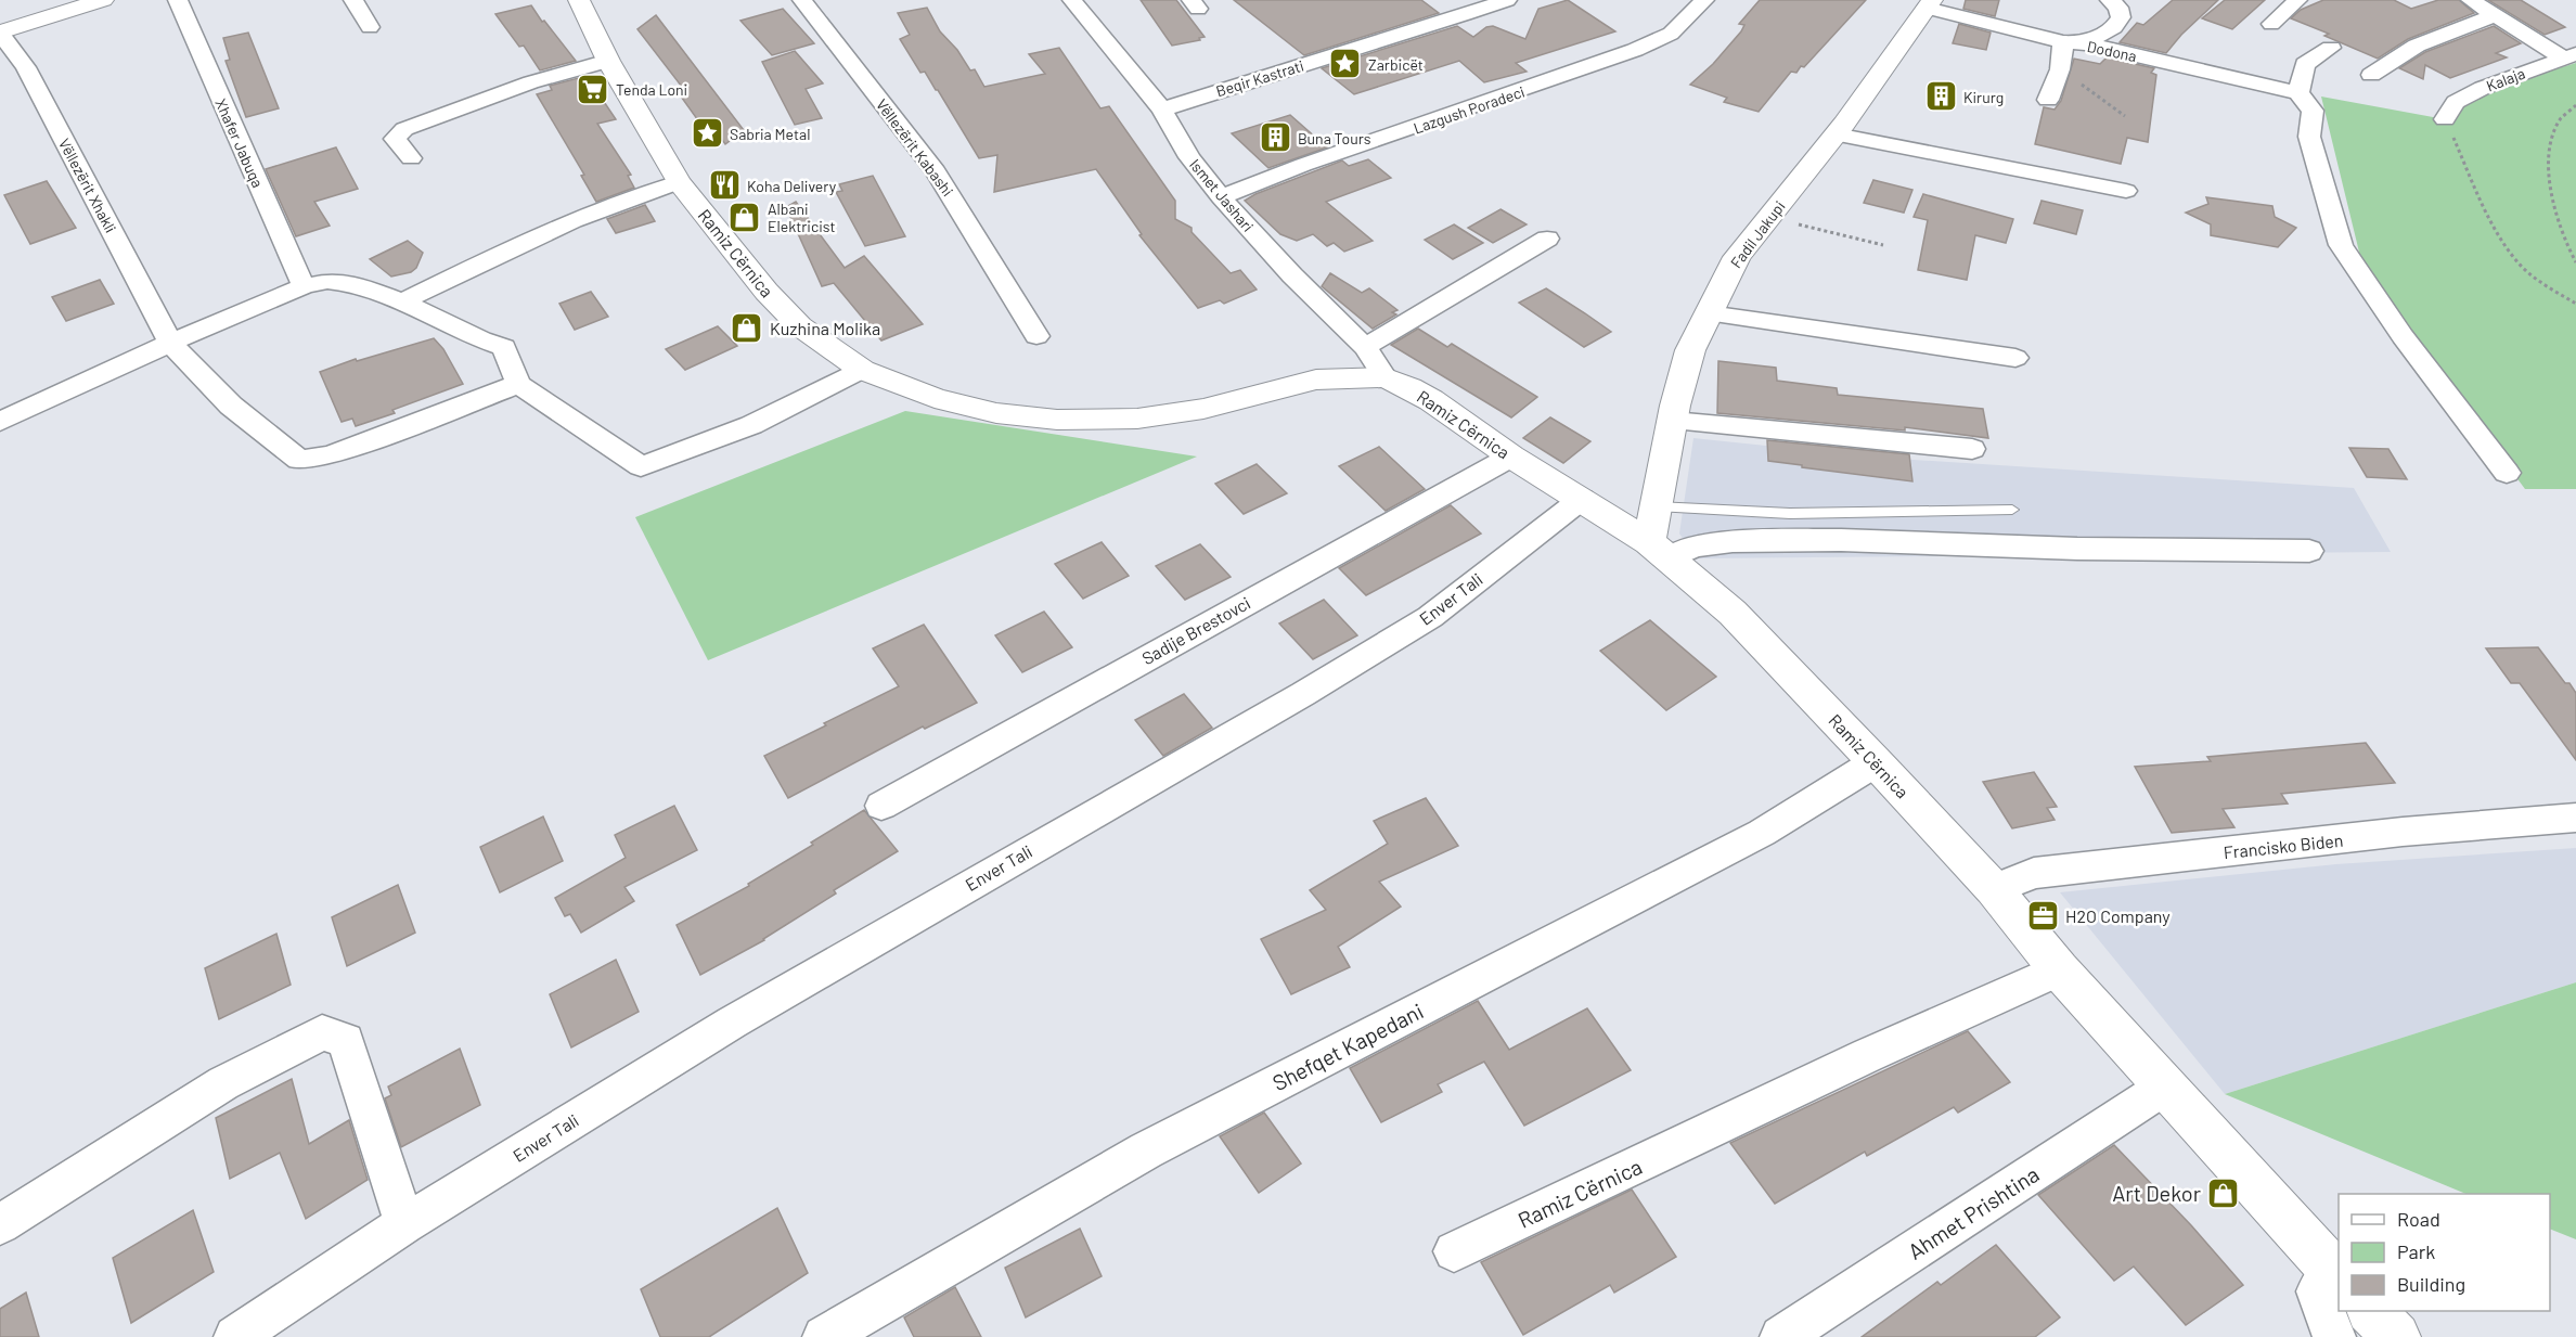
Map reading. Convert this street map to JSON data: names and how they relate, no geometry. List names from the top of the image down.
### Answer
{
  "streets": {
    "street": [
      "Dodona",
      "Beqir Kastrati",
      "Kalaja",
      "Lazgush Poradeci",
      "Xhafer Jabuqa",
      "Vëllezërit Kabashi",
      "Vëllezërit Xhakli",
      "Ismet Jashari",
      "Fadil Jakupi",
      "Ramiz Cërnica",
      "Enver Tali",
      "Sadije Brestovci",
      "Francisko Biden",
      "Shefqet Kapedani",
      "Ahmet Prishtina"
    ]
  },
  "crossings": [
    ["Dodona", "Fadil Jakupi"],
    ["Beqir Kastrati", "Ismet Jashari"],
    ["Lazgush Poradeci", "Ismet Jashari"],
    ["Ismet Jashari", "Ramiz Cërnica"],
    ["Fadil Jakupi", "Ramiz Cërnica"],
    ["Ramiz Cërnica", "Enver Tali"],
    ["Ramiz Cërnica", "Sadije Brestovci"],
    ["Ramiz Cërnica", "Francisko Biden"],
    ["Ramiz Cërnica", "Shefqet Kapedani"],
    ["Ramiz Cërnica", "Ahmet Prishtina"]
  ],
  "places": {
    "place": ["Zarbicët", "Sabria Metal"],
    "supermarket": ["Tenda Loni"],
    "building": ["Kirurg", "Buna Tours"],
    "restaurant": ["Koha Delivery"],
    "shop": ["Albani Elektricist", "Kuzhina Molika", "Art Dekor"],
    "office": ["H2O Company"]
  },
  "legend": ["Road", "Park", "Building"]
}
